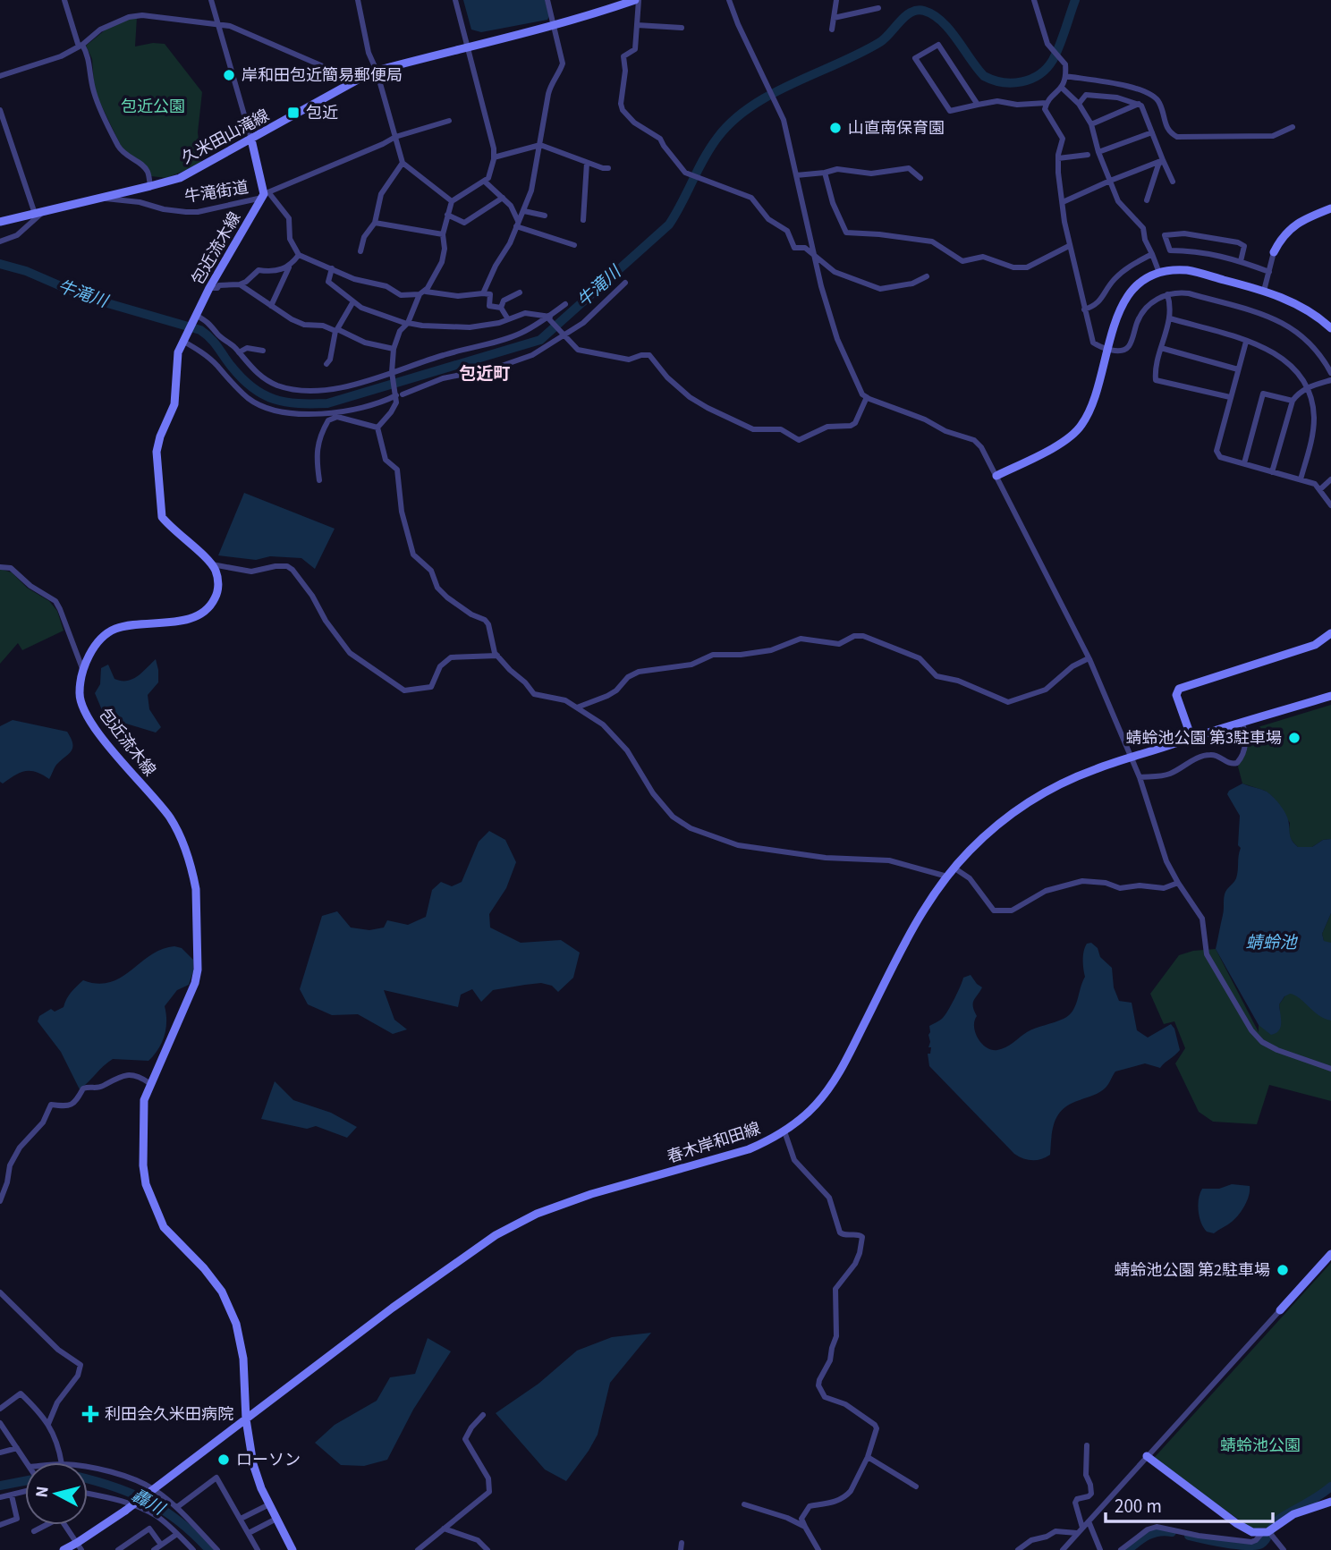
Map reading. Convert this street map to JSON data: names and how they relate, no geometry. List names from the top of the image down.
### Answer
{
  "streets": {
    "street": [
      "久米田山滝線",
      "牛滝街道",
      "包近流木線",
      "春木岸和田線"
    ]
  },
  "crossings": [
    ["久米田山滝線", "牛滝街道"],
    ["牛滝街道", "包近流木線"],
    ["包近流木線", "春木岸和田線"]
  ],
  "districts": ["包近町"],
  "water": ["牛滝川", "蜻蛉池", "轟川"],
  "parks": ["包近公園", "蜻蛉池公園"],
  "places": {
    "other": [
      "岸和田包近簡易郵便局",
      "山直南保育園",
      "蜻蛉池公園 第3駐車場",
      "蜻蛉池公園 第2駐車場",
      "ローソン"
    ],
    "transit": ["包近"],
    "health": ["利田会久米田病院"]
  },
  "scale_bar": "200 m",
  "north": "left"
}
